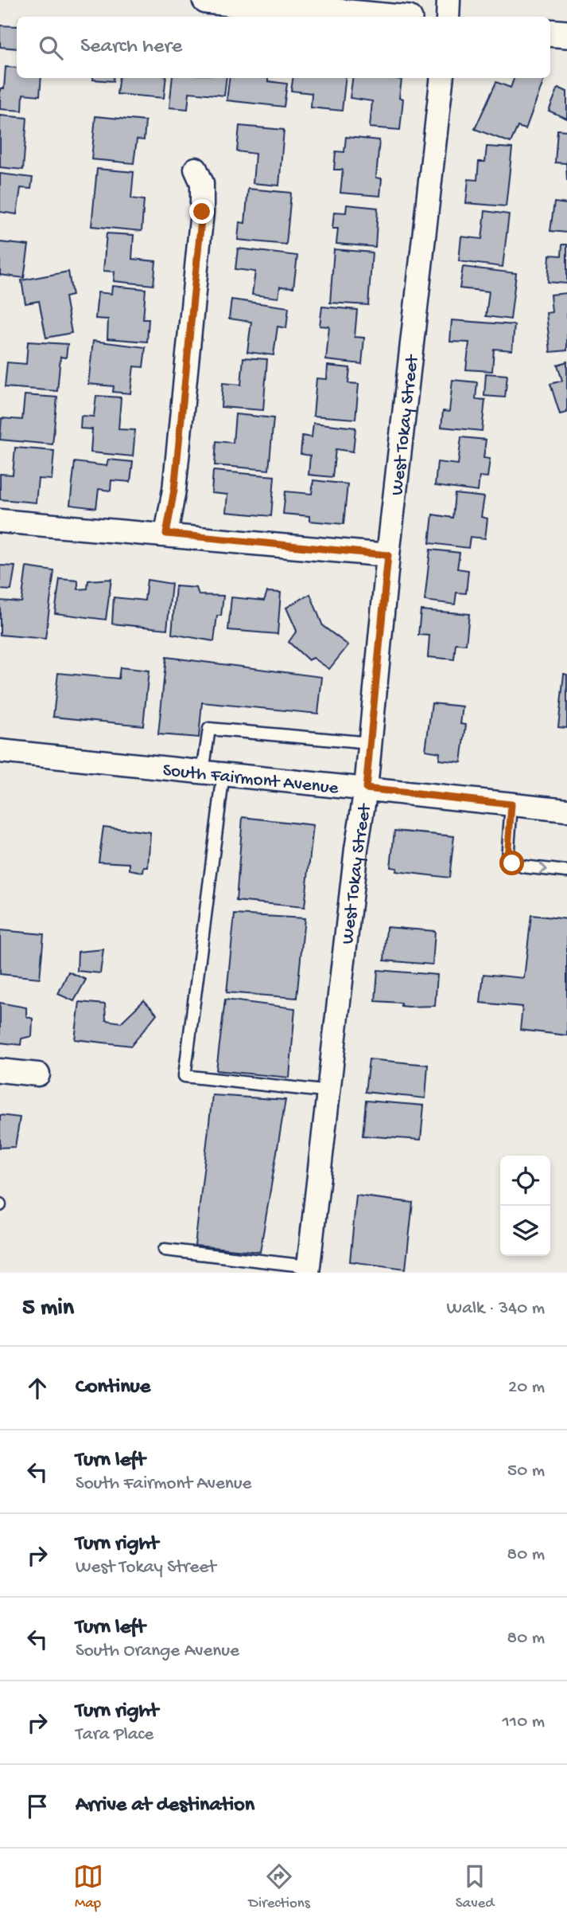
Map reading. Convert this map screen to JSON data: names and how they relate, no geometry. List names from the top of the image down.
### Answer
{
  "streets": {
    "street": ["West Tokay Street", "South Fairmont Avenue"]
  },
  "crossings": [
    ["West Tokay Street", "South Fairmont Avenue"]
  ],
  "page": {
    "search": "Search here",
    "heading": ["5 min", "Walk · 340 m"],
    "list": [
      ["Continue", "20 m"],
      ["Turn left", "South Fairmont Avenue", "50 m"],
      ["Turn right", "West Tokay Street", "80 m"],
      ["Turn left", "South Orange Avenue", "80 m"],
      ["Turn right", "Tara Place", "110 m"],
      "Arrive at destination"
    ],
    "nav": ["Map", "Directions", "Saved"]
  }
}
